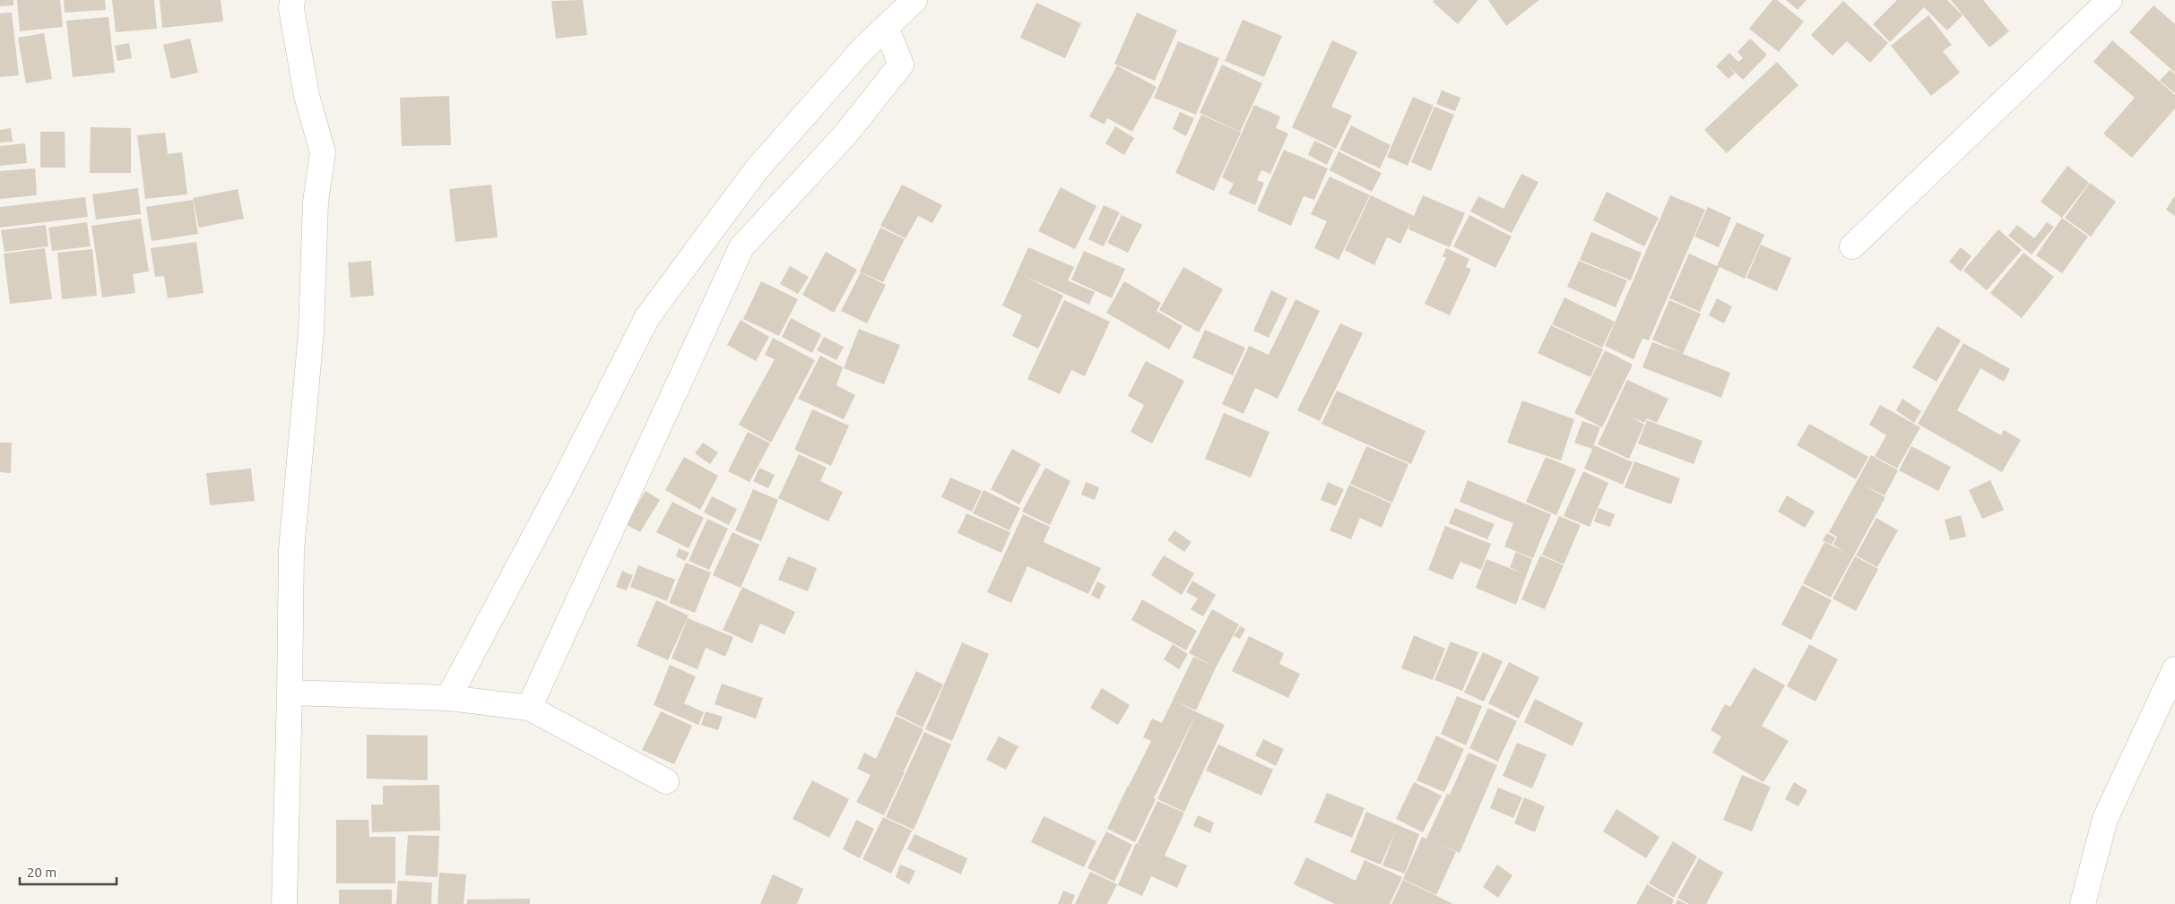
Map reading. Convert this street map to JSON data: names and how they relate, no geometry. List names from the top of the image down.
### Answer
{
  "scale_bar": "20 m"
}
